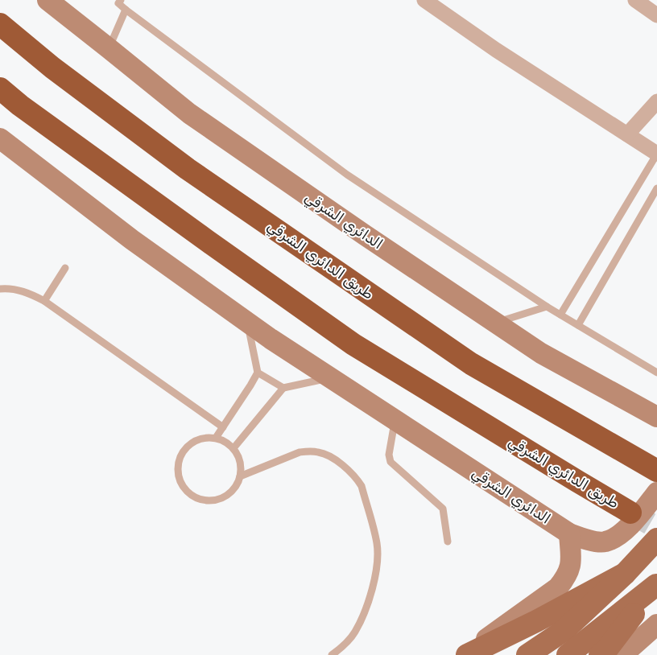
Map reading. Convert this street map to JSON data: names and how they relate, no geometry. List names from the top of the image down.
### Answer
{
  "streets": {
    "highway": ["طريق الدائري الشرقي"],
    "street": ["الدائري الشرقي"]
  }
}
